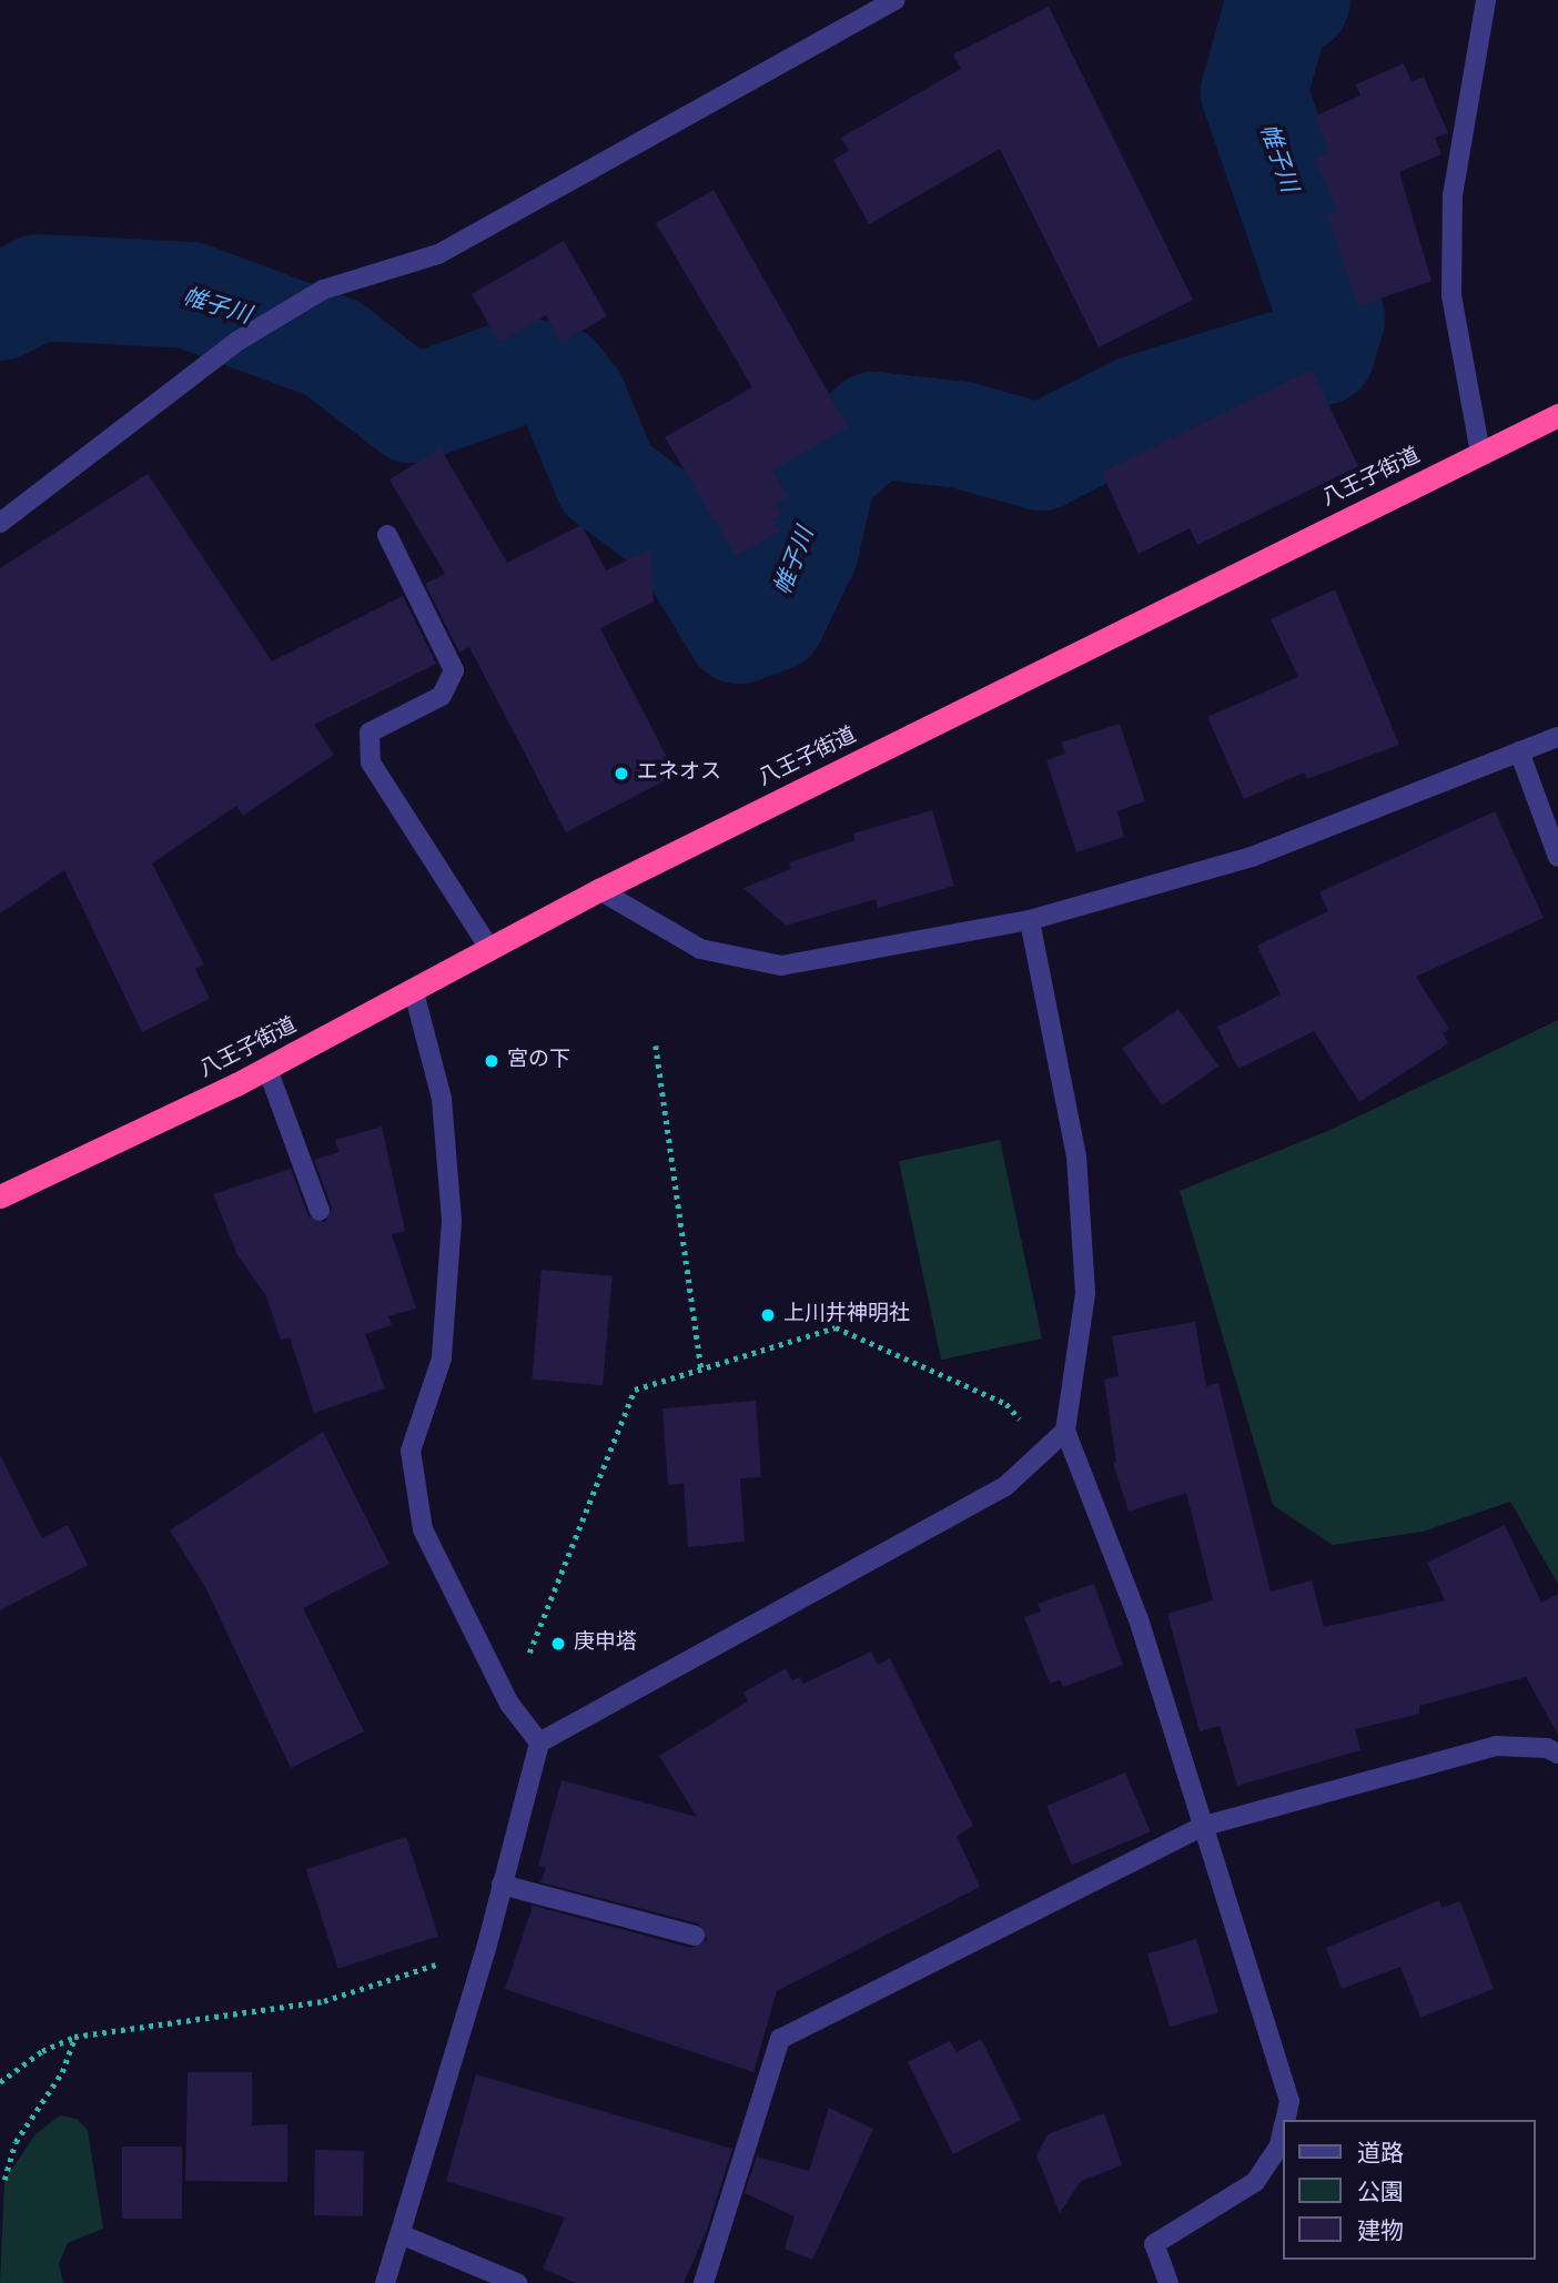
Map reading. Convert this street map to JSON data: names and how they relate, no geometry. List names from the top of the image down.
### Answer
{
  "streets": {
    "highway": ["八王子街道"]
  },
  "water": ["帷子川"],
  "places": [
    "エネオス",
    "宮の下",
    "上川井神明社",
    "庚申塔"
  ],
  "legend": ["道路", "公園", "建物"]
}
